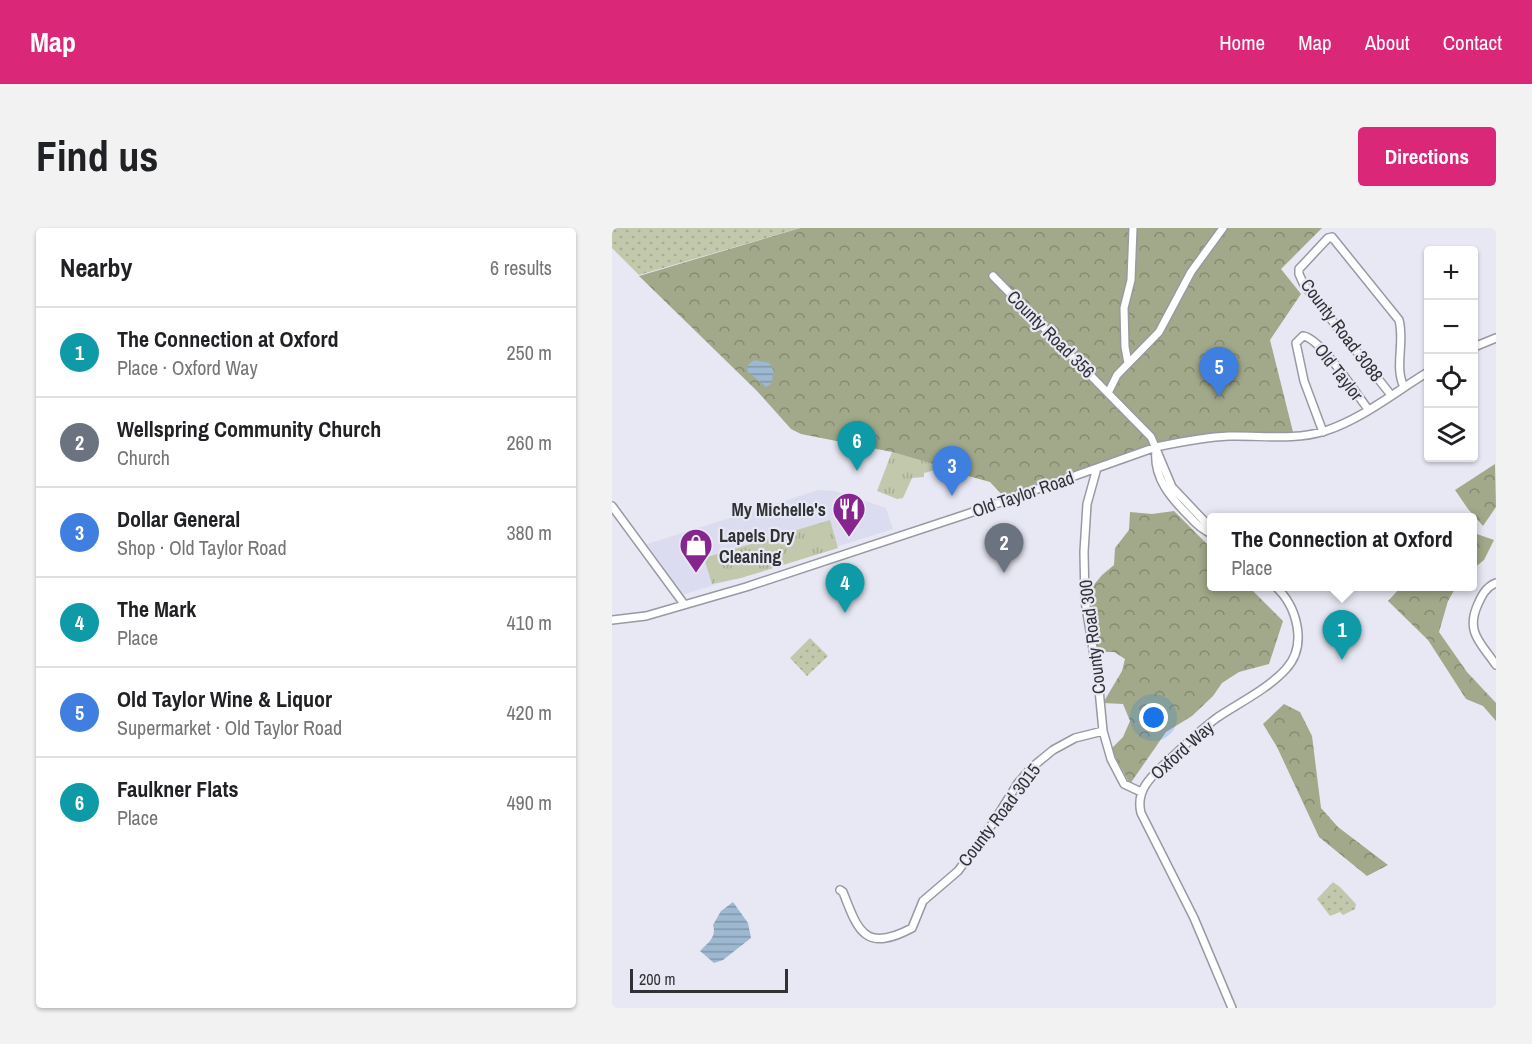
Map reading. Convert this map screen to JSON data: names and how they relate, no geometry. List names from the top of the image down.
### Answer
{
  "streets": {
    "street": [
      "County Road 3088",
      "County Road 356",
      "Old Taylor",
      "Old Taylor Road",
      "County Road 300",
      "Oxford Way",
      "County Road 3015"
    ]
  },
  "crossings": [
    ["County Road 3088", "Old Taylor Road"],
    ["County Road 356", "Old Taylor Road"],
    ["Old Taylor", "Old Taylor Road"],
    ["Old Taylor Road", "County Road 300"],
    ["County Road 300", "Oxford Way"],
    ["County Road 300", "County Road 3015"]
  ],
  "places": {
    "restaurant": ["My Michelle's"],
    "shop": ["Lapels Dry Cleaning"]
  },
  "scale_bar": "200 m",
  "page": {
    "header": "Map",
    "nav": [
      "Home",
      "Map",
      "About",
      "Contact"
    ],
    "buttons": "Directions",
    "title": "Find us",
    "heading": ["Nearby", "6 results"],
    "map_buttons": ["+", "−"],
    "list": [
      {
        "mark": "1",
        "name": "The Connection at Oxford",
        "note": "Place · Oxford Way",
        "value": "250 m"
      },
      {
        "mark": "2",
        "name": "Wellspring Community Church",
        "note": "Church",
        "value": "260 m"
      },
      {
        "mark": "3",
        "name": "Dollar General",
        "note": "Shop · Old Taylor Road",
        "value": "380 m"
      },
      {
        "mark": "4",
        "name": "The Mark",
        "note": "Place",
        "value": "410 m"
      },
      {
        "mark": "5",
        "name": "Old Taylor Wine & Liquor",
        "note": "Supermarket · Old Taylor Road",
        "value": "420 m"
      },
      {
        "mark": "6",
        "name": "Faulkner Flats",
        "note": "Place",
        "value": "490 m"
      }
    ],
    "pins": [
      "5",
      "6",
      "3",
      "2",
      "4",
      "1"
    ],
    "popup": ["The Connection at Oxford", "Place"],
    "scale": "200 m"
  }
}
